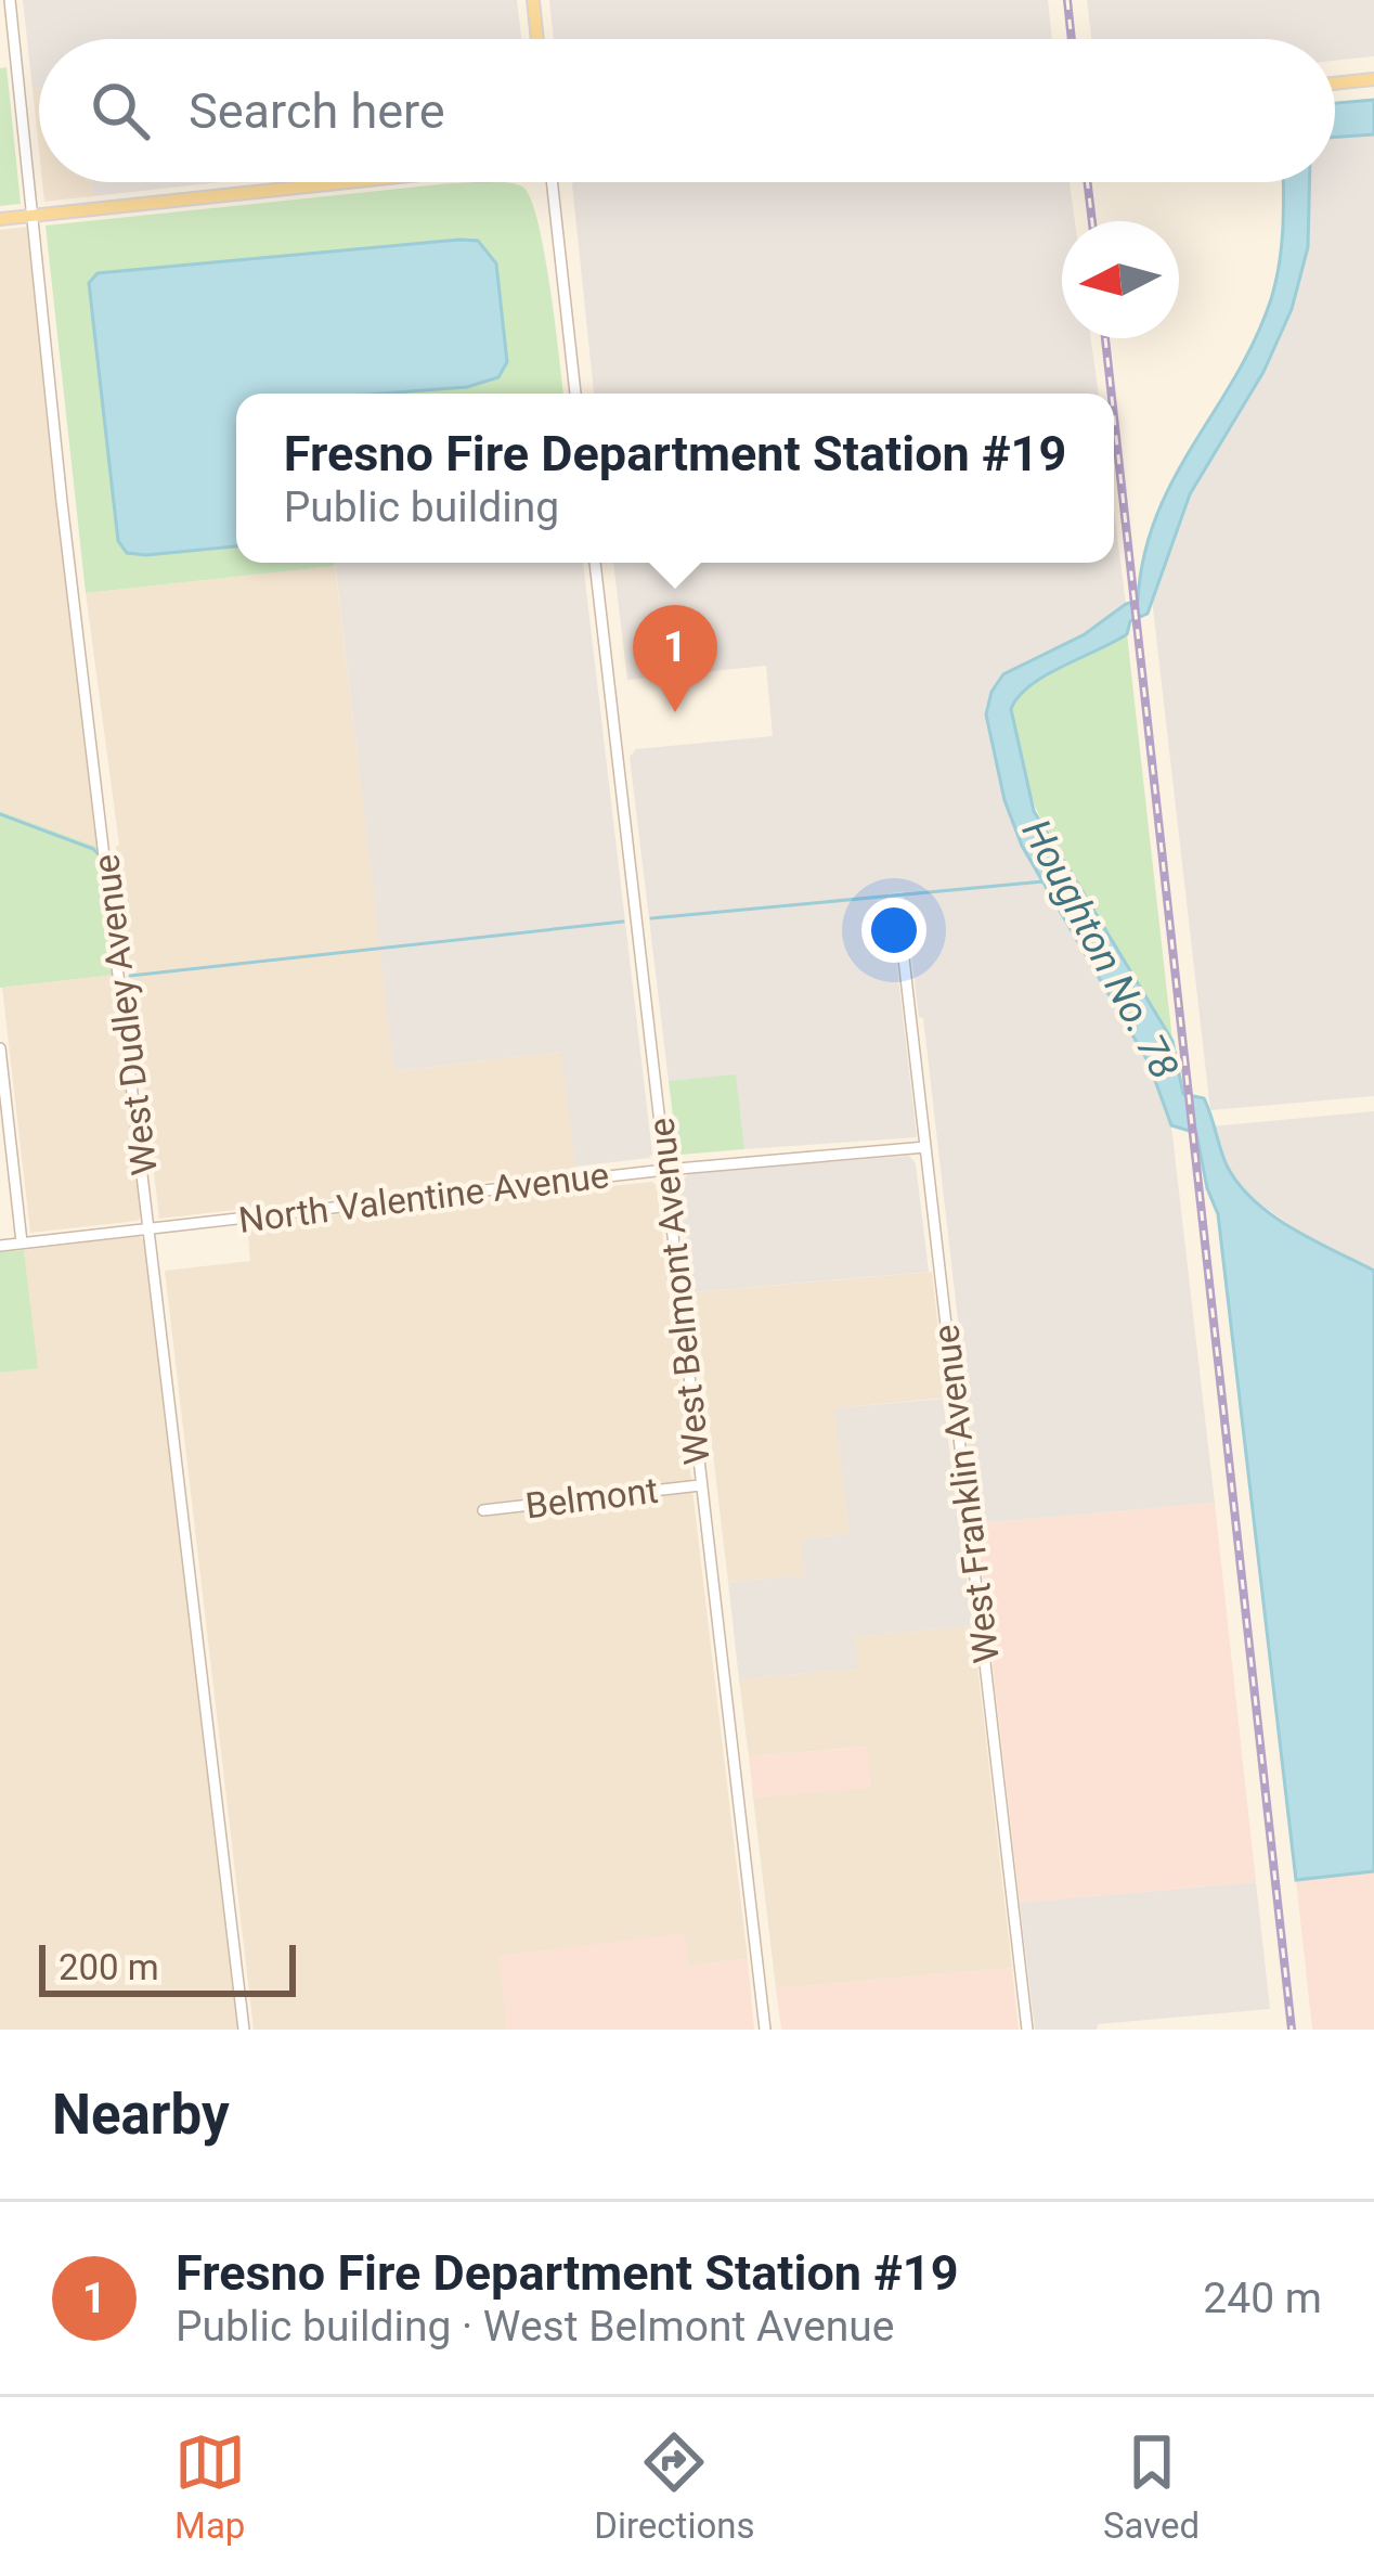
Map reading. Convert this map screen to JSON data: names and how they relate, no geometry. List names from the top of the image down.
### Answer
{
  "streets": {
    "street": [
      "West Dudley Avenue",
      "North Valentine Avenue",
      "West Belmont Avenue",
      "West Franklin Avenue",
      "Belmont"
    ]
  },
  "crossings": [
    ["West Dudley Avenue", "North Valentine Avenue"],
    ["North Valentine Avenue", "West Belmont Avenue"],
    ["North Valentine Avenue", "West Franklin Avenue"],
    ["West Belmont Avenue", "Belmont"]
  ],
  "water": ["Houghton No. 78"],
  "scale_bar": "200 m",
  "north": "left",
  "page": {
    "search": "Search here",
    "popup": ["Fresno Fire Department Station #19", "Public building"],
    "pins": "1",
    "scale": "200 m",
    "heading": "Nearby",
    "list": [
      {
        "mark": "1",
        "name": "Fresno Fire Department Station #19",
        "note": "Public building · West Belmont Avenue",
        "value": "240 m"
      }
    ],
    "nav": ["Map", "Directions", "Saved"]
  }
}
